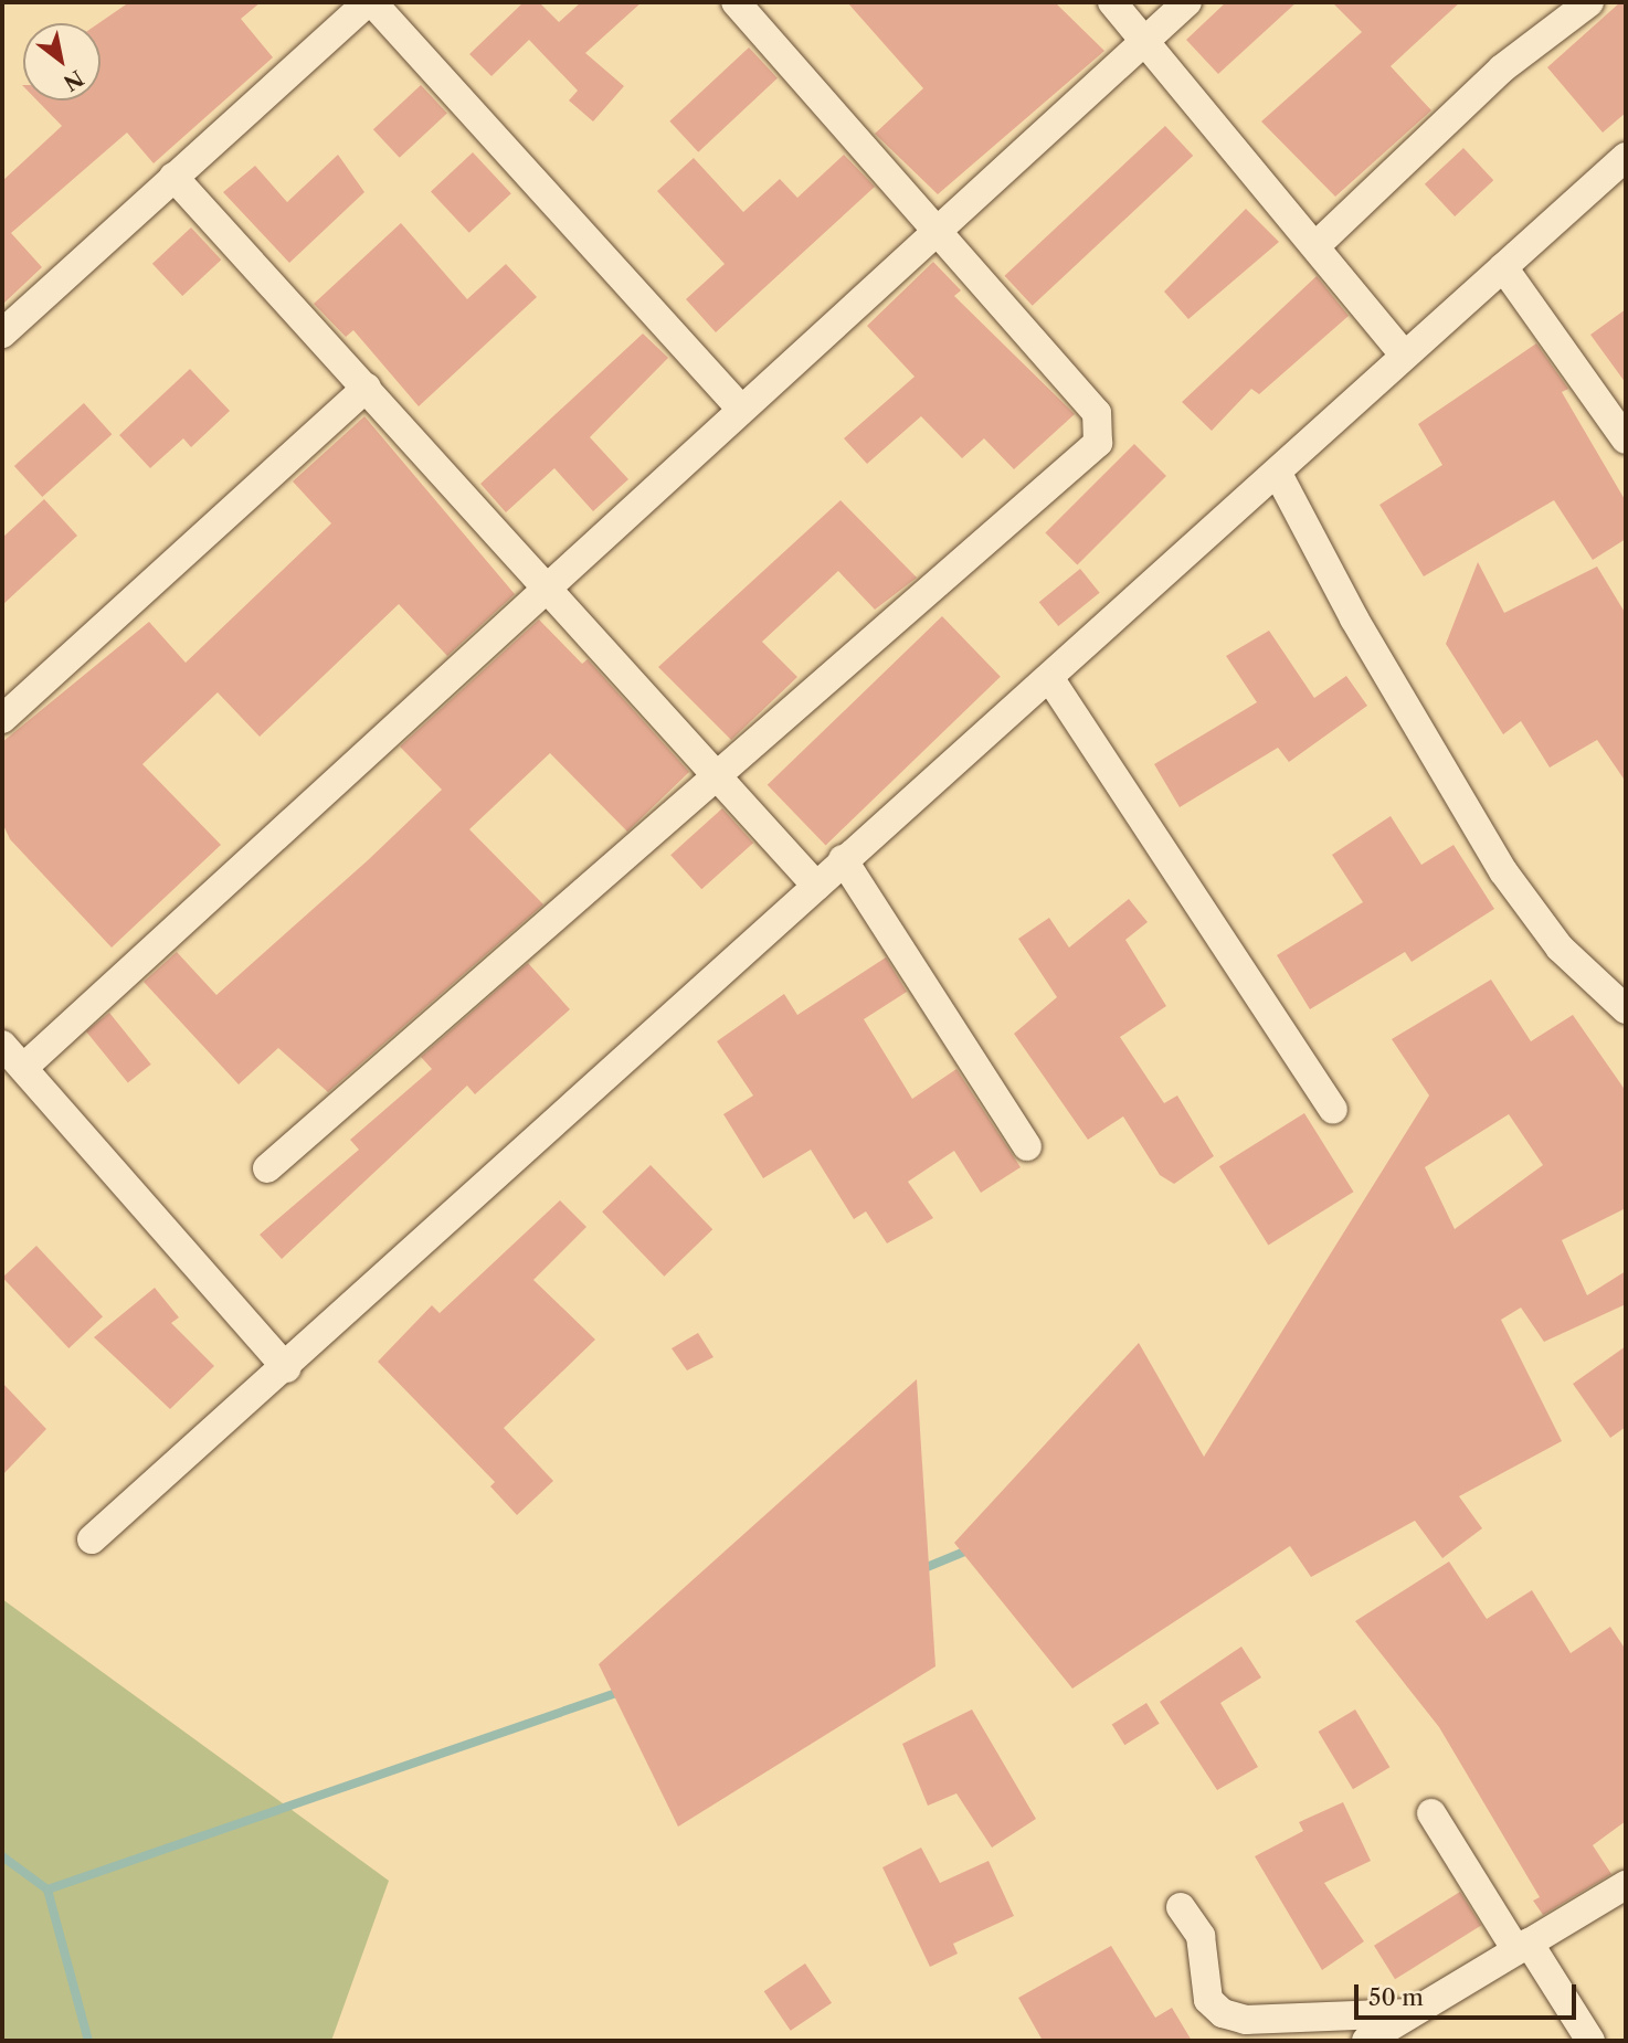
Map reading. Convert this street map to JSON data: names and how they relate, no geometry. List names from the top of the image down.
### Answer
{
  "scale_bar": "50 m",
  "north": "bottom right"
}
